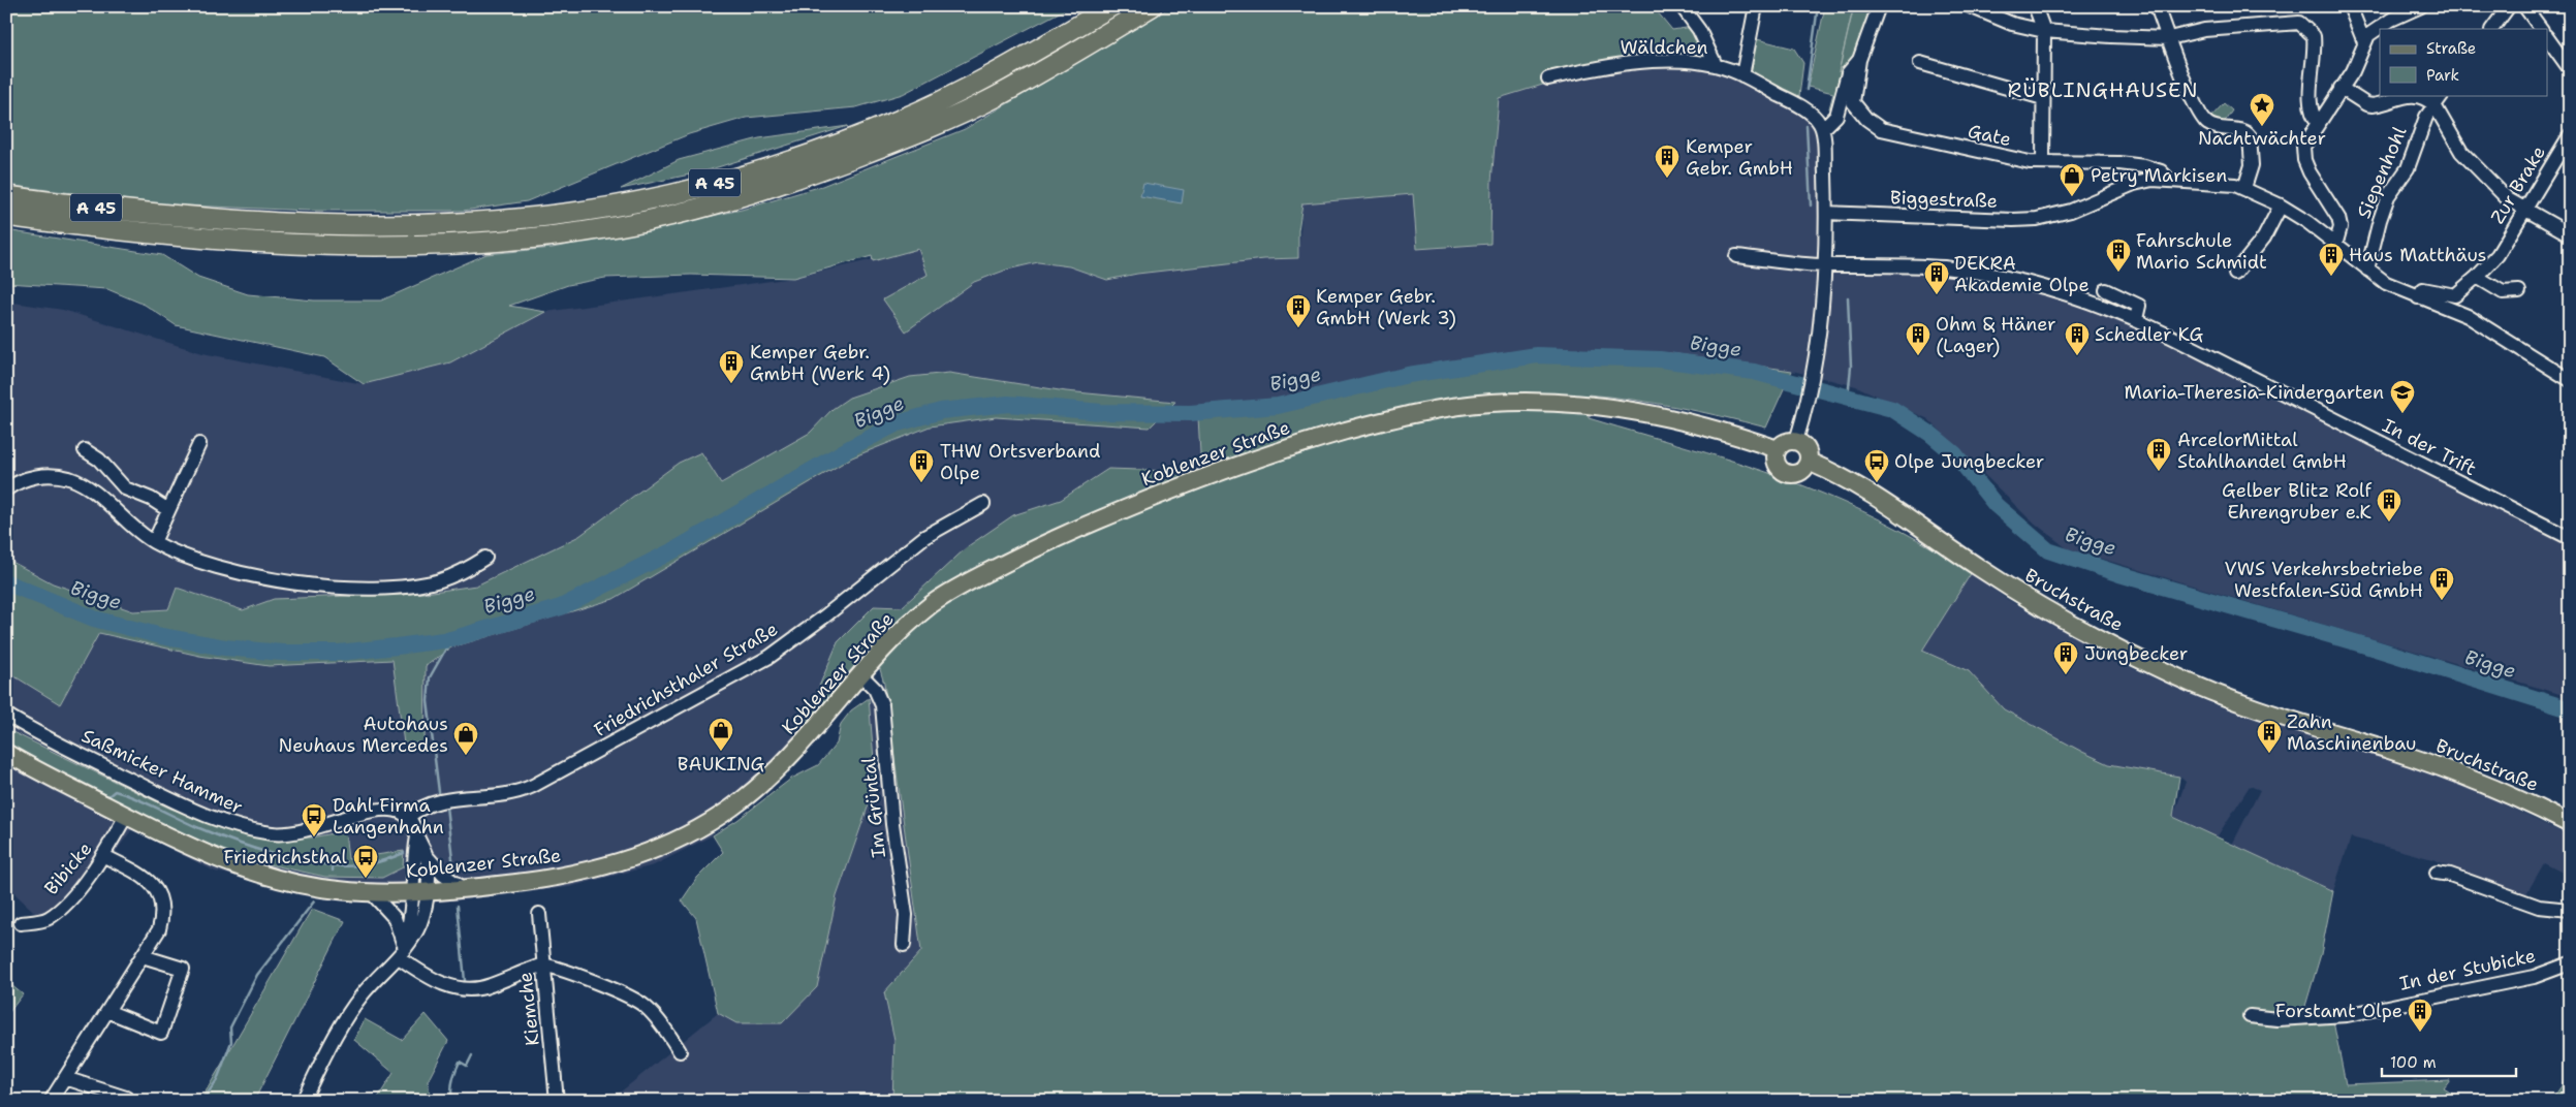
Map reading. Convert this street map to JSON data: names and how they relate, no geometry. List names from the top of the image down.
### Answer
{
  "streets": {
    "highway": ["A 45"],
    "main road": ["Koblenzer Straße", "Bruchstraße"],
    "street": [
      "Wäldchen",
      "Gate",
      "Siepenhohl",
      "Zur Brake",
      "Biggestraße",
      "In der Trift",
      "Friedrichsthaler Straße",
      "Saßmicker Hammer",
      "Im Grüntal",
      "Bibicke",
      "In der Stubicke",
      "Kiemche"
    ]
  },
  "crossings": [
    ["Gate", "Biggestraße"],
    ["Siepenhohl", "Biggestraße"],
    ["Zur Brake", "Biggestraße"],
    ["Koblenzer Straße", "Bruchstraße"],
    ["Koblenzer Straße", "Im Grüntal"],
    ["Koblenzer Straße", "Bibicke"],
    ["Friedrichsthaler Straße", "Saßmicker Hammer"]
  ],
  "districts": ["RÜBLINGHAUSEN"],
  "water": ["Bigge"],
  "places": {
    "place": ["Nachtwächter"],
    "building": [
      "Kemper Gebr. GmbH",
      "Fahrschule Mario Schmidt",
      "Haus Matthäus",
      "DEKRA Akademie Olpe",
      "Kemper Gebr. GmbH (Werk 3)",
      "Ohm & Häner (Lager)",
      "Schedler KG",
      "Kemper Gebr. GmbH (Werk 4)",
      "ArcelorMittal Stahlhandel GmbH",
      "THW Ortsverband Olpe",
      "Gelber Blitz Rolf Ehrengruber e.K",
      "VWS Verkehrsbetriebe Westfalen-Süd GmbH",
      "Jungbecker",
      "Zahn Maschinenbau",
      "Forstamt Olpe"
    ],
    "shop": ["Petry Markisen", "BAUKING", "Autohaus Neuhaus Mercedes"],
    "school or university": ["Maria-Theresia-Kindergarten"],
    "bus stop": ["Olpe Jungbecker", "Dahl Firma Langenhahn", "Friedrichsthal"]
  },
  "legend": ["Straße", "Park"],
  "scale_bar": "100 m"
}
